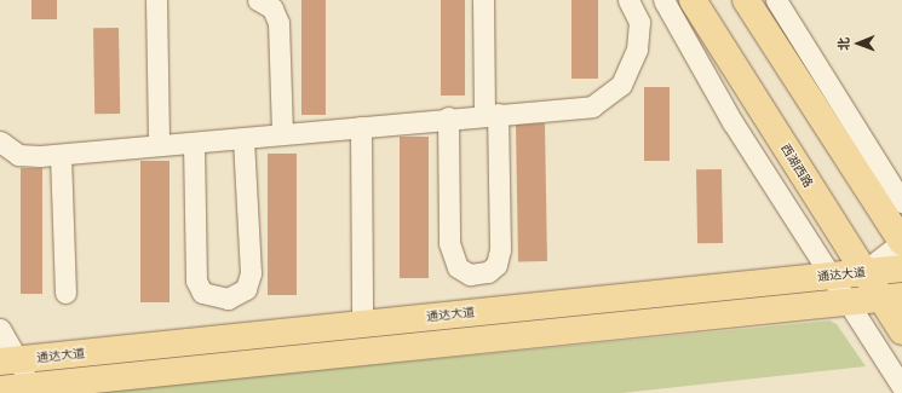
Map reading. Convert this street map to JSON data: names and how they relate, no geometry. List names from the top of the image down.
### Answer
{
  "streets": {
    "main road": ["西湖西路", "通达大道"]
  },
  "crossings": [
    ["西湖西路", "通达大道"]
  ],
  "north": "left"
}
